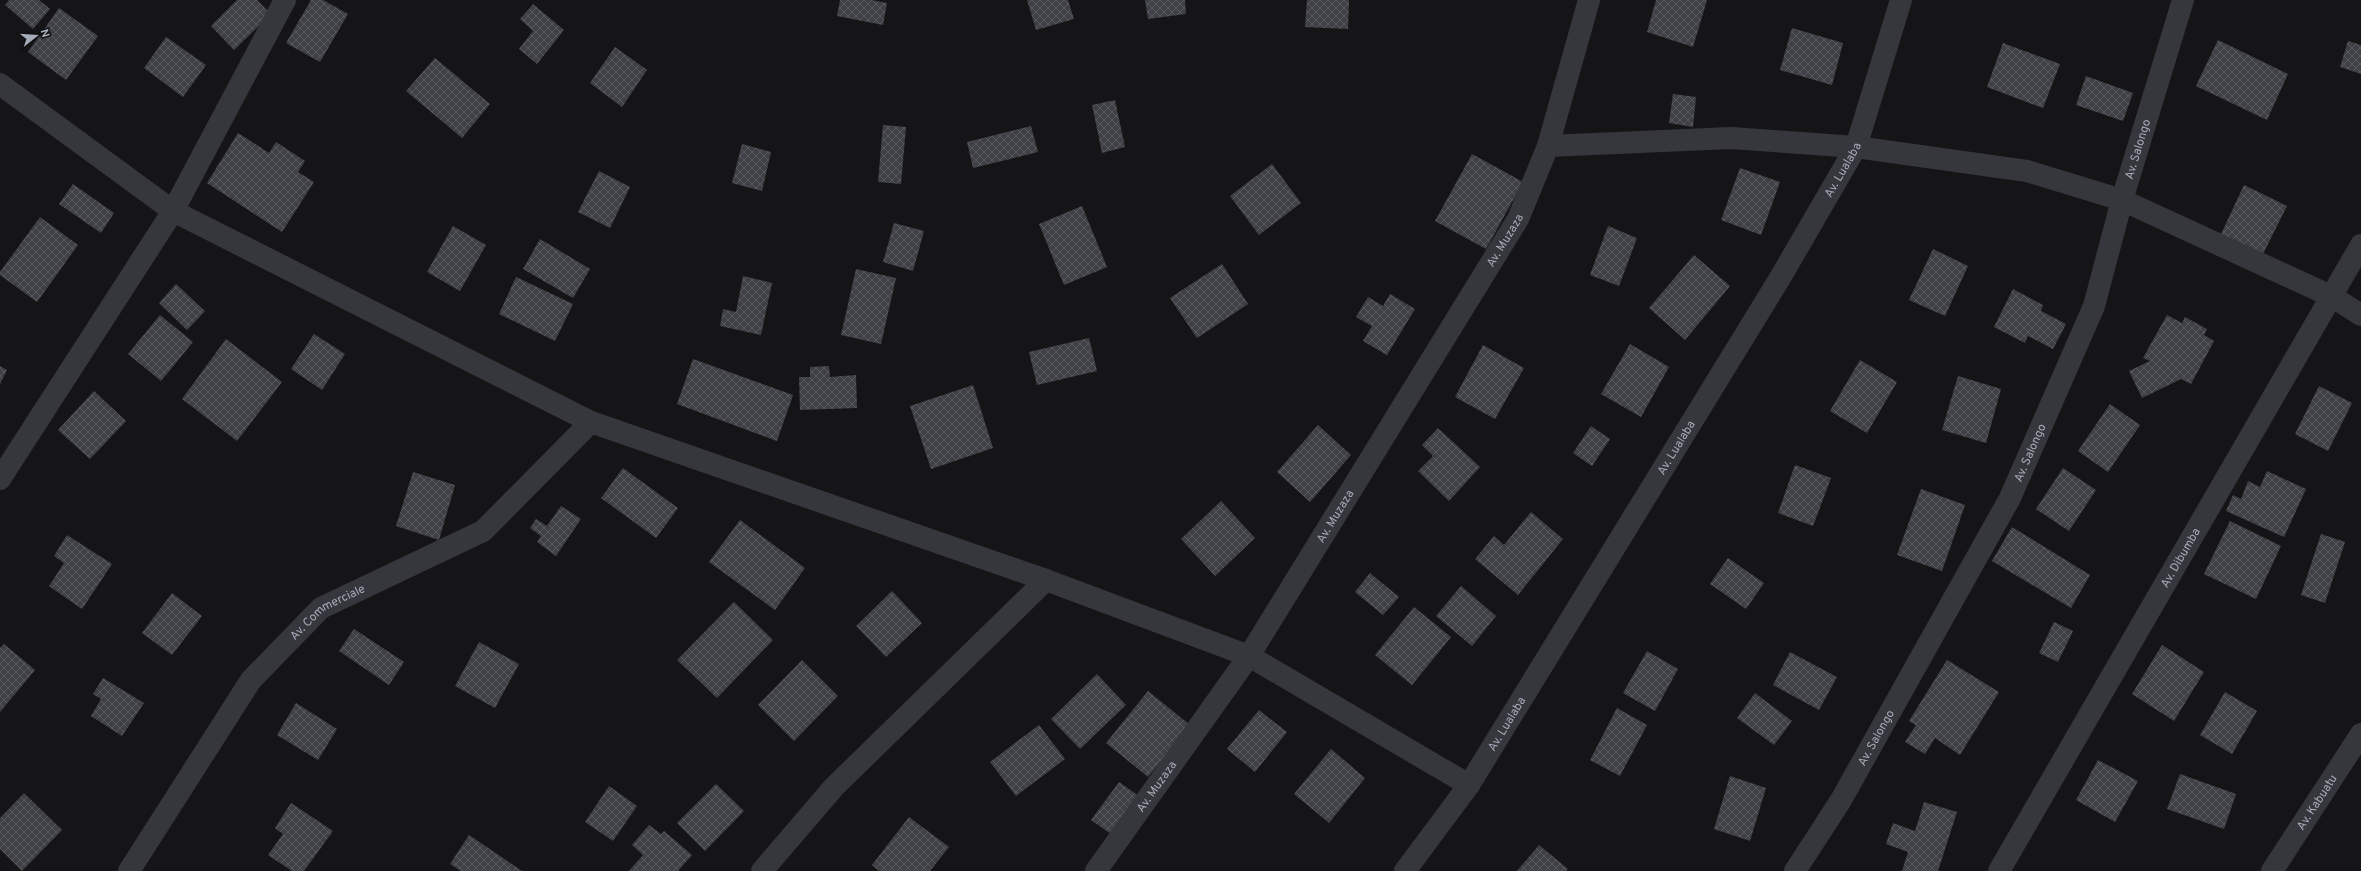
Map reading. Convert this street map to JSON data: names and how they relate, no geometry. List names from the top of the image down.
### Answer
{
  "streets": {
    "street": [
      "Av. Salongo",
      "Av. Lualaba",
      "Av. Muzaza",
      "Av. Dibumba",
      "Av. Commerciale",
      "Av. Kabuatu"
    ]
  },
  "north": "right"
}
